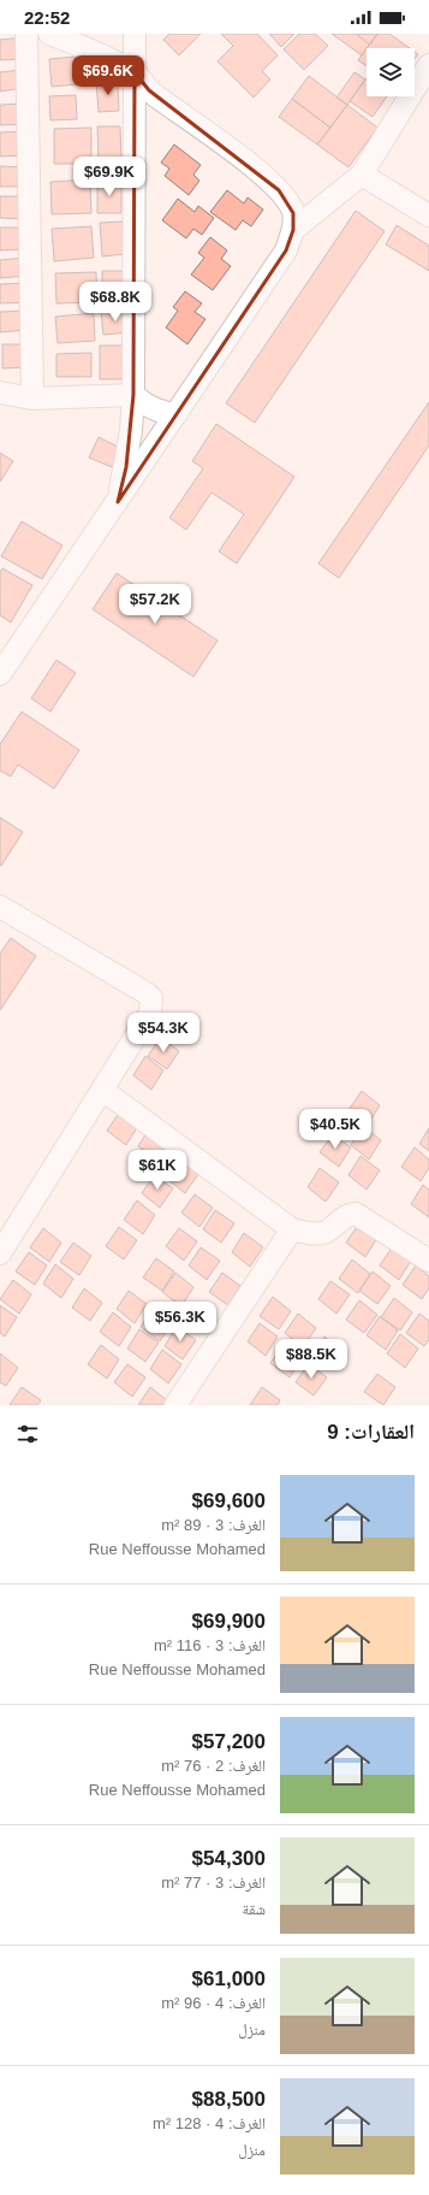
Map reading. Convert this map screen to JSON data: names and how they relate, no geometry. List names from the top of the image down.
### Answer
{
  "page": {
    "status": "22:52",
    "price": [
      "$69.6K",
      "$69.9K",
      "$68.8K",
      "$57.2K",
      "$54.3K",
      "$40.5K",
      "$61K",
      "$56.3K",
      "$88.5K"
    ],
    "heading": "العقارات: 9",
    "list": [
      {
        "name": "$69,600",
        "note": "الغرف: 3 · 89 m² · Rue Neffousse Mohamed"
      },
      {
        "name": "$69,900",
        "note": "الغرف: 3 · 116 m² · Rue Neffousse Mohamed"
      },
      {
        "name": "$57,200",
        "note": "الغرف: 2 · 76 m² · Rue Neffousse Mohamed"
      },
      {
        "name": "$54,300",
        "note": "الغرف: 3 · 77 m² · شقة"
      },
      {
        "name": "$61,000",
        "note": "الغرف: 4 · 96 m² · منزل"
      },
      {
        "name": "$88,500",
        "note": "الغرف: 4 · 128 m² · منزل"
      }
    ]
  }
}
